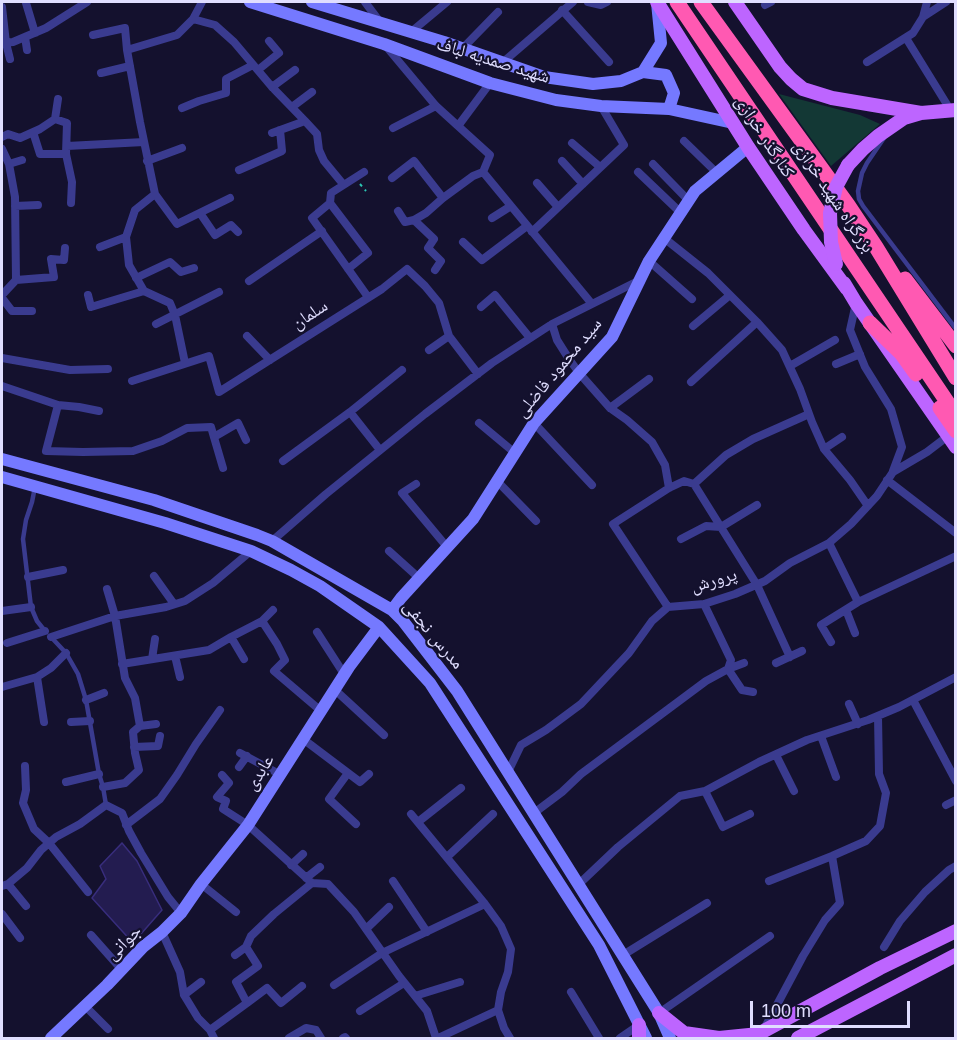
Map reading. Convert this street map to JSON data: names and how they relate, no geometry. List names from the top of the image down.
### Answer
{
  "streets": {
    "highway": ["بزرگراه شهید خرازی"],
    "main road": [
      "شهید صمدیه لباف",
      "کنارگذر خرازی",
      "سید محمود فاضلی",
      "مدرس نجفی",
      "عابدی",
      "جوانی"
    ],
    "street": ["سلمان", "پرورش"]
  },
  "crossings": [
    ["شهید صمدیه لباف", "کنارگذر خرازی"],
    ["کنارگذر خرازی", "سید محمود فاضلی"],
    ["سید محمود فاضلی", "مدرس نجفی"],
    ["مدرس نجفی", "عابدی"],
    ["عابدی", "جوانی"]
  ],
  "scale_bar": "100 m"
}
